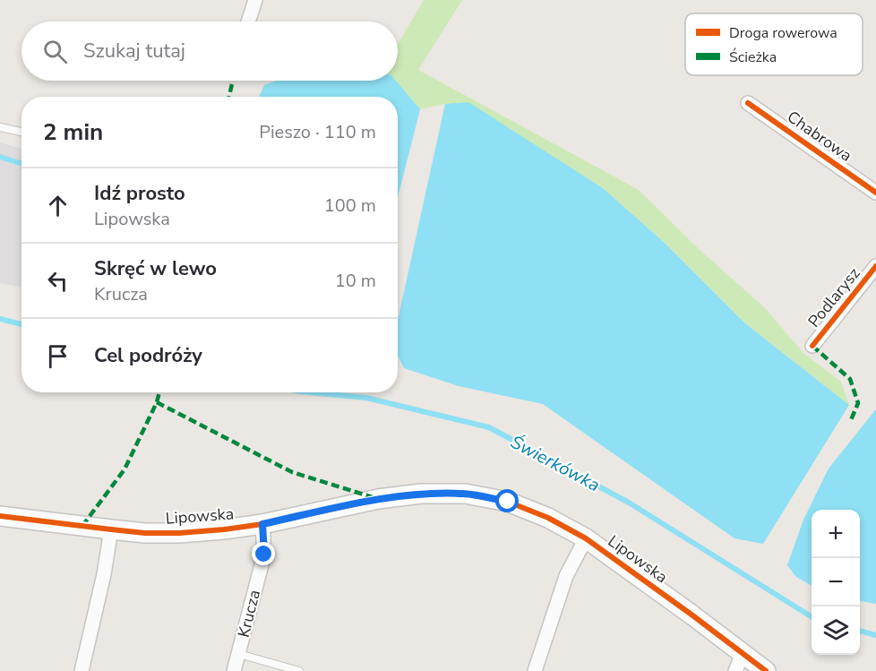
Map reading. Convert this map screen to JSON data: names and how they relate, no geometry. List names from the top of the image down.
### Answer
{
  "streets": {
    "street": [
      "Chabrowa",
      "Podlarysz",
      "Lipowska",
      "Krucza"
    ]
  },
  "crossings": [
    ["Lipowska", "Krucza"]
  ],
  "water": ["Świerkówka"],
  "legend": ["Droga rowerowa", "Ścieżka"],
  "page": {
    "search": "Szukaj tutaj",
    "heading": ["2 min", "Pieszo · 110 m"],
    "list": [
      ["Idź prosto", "Lipowska", "100 m"],
      ["Skręć w lewo", "Krucza", "10 m"],
      "Cel podróży"
    ],
    "map_buttons": ["+", "−"]
  }
}
